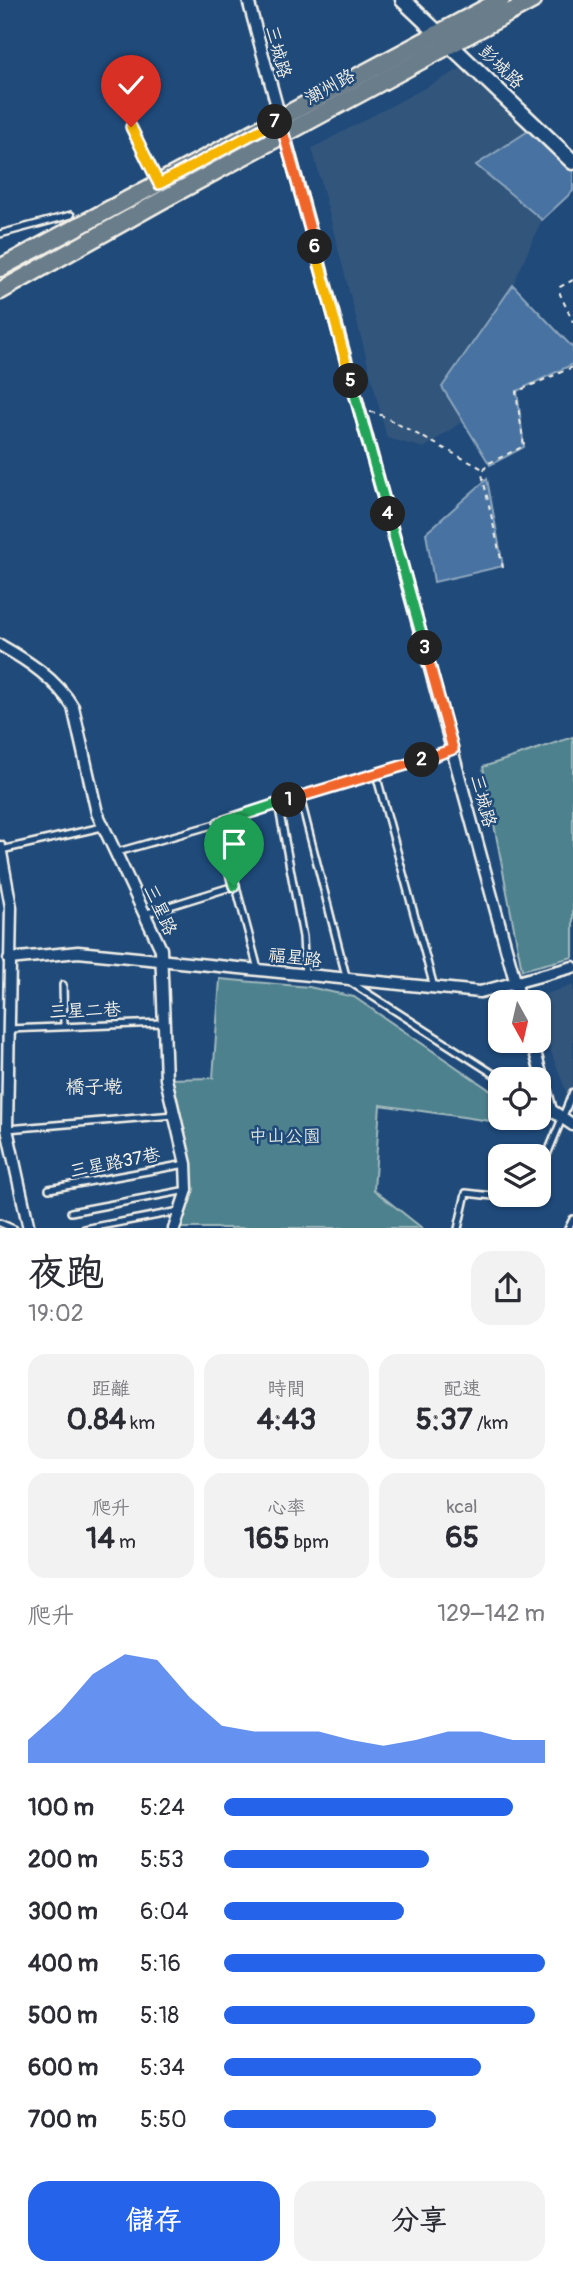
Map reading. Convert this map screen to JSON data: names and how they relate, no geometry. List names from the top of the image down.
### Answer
{
  "streets": {
    "main road": ["潮州路"],
    "street": [
      "三城路",
      "彭城路",
      "三星路",
      "福星路"
    ],
    "lane": ["三星二巷", "三星路37巷"]
  },
  "crossings": [
    ["三城路", "潮州路"],
    ["三城路", "福星路"],
    ["彭城路", "潮州路"],
    ["三星路", "福星路"],
    ["三星路", "三星二巷"],
    ["三星路", "三星路37巷"]
  ],
  "districts": ["橋子墘"],
  "parks": ["中山公園"],
  "north": "bottom",
  "page": {
    "pins": [
      "7",
      "6",
      "5",
      "4",
      "3",
      "2",
      "1"
    ],
    "heading": ["夜跑", "19:02"],
    "stats": [
      ["距離", "0.84 km"],
      ["時間", "4:43"],
      ["配速", "5:37 /km"],
      ["爬升", "14 m"],
      ["心率", "165 bpm"],
      ["kcal", "65"]
    ],
    "chart": ["爬升", "129–142 m"],
    "list": [
      {
        "name": "100 m",
        "note": "5:24"
      },
      {
        "name": "200 m",
        "note": "5:53"
      },
      {
        "name": "300 m",
        "note": "6:04"
      },
      {
        "name": "400 m",
        "note": "5:16"
      },
      {
        "name": "500 m",
        "note": "5:18"
      },
      {
        "name": "600 m",
        "note": "5:34"
      },
      {
        "name": "700 m",
        "note": "5:50"
      }
    ],
    "buttons": ["儲存", "分享"]
  }
}
